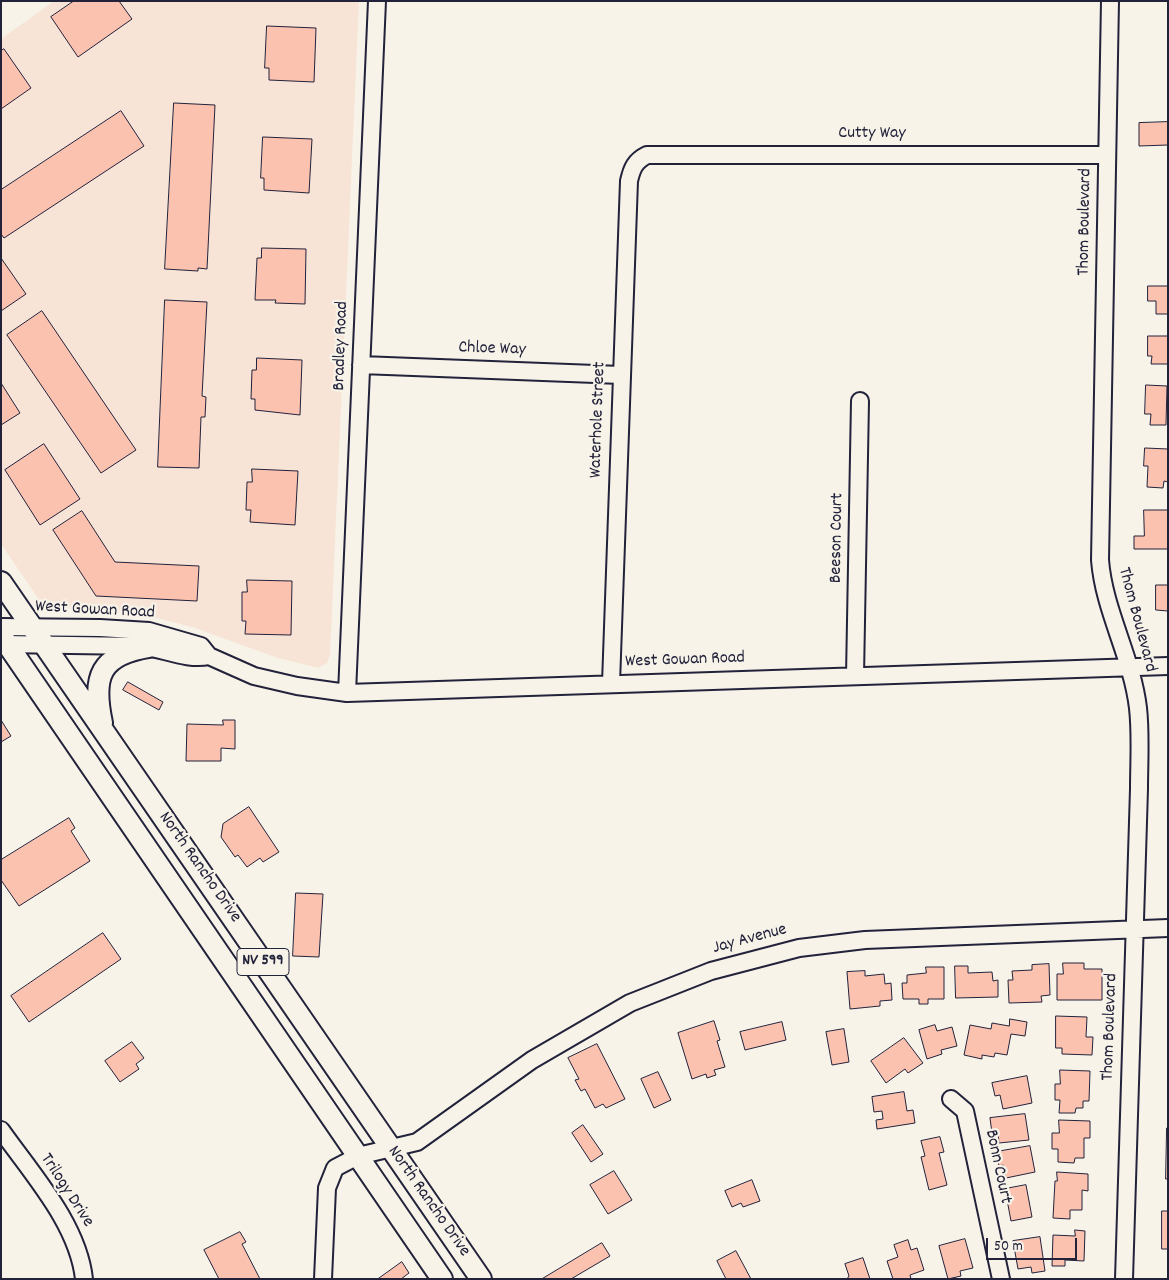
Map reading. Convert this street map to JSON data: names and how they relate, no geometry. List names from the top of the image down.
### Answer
{
  "streets": {
    "main road": ["North Rancho Drive", "NV 599"],
    "street": [
      "Cutty Way",
      "Thom Boulevard",
      "Bradley Road",
      "Chloe Way",
      "Waterhole Street",
      "Beeson Court",
      "West Gowan Road",
      "Jay Avenue",
      "Bonn Court",
      "Trilogy Drive"
    ]
  },
  "crossings": [
    ["Cutty Way", "Thom Boulevard"],
    ["Cutty Way", "Waterhole Street"],
    ["Thom Boulevard", "West Gowan Road"],
    ["Thom Boulevard", "Jay Avenue"],
    ["Bradley Road", "Chloe Way"],
    ["Bradley Road", "West Gowan Road"],
    ["Chloe Way", "Waterhole Street"],
    ["Waterhole Street", "West Gowan Road"],
    ["Beeson Court", "West Gowan Road"],
    ["West Gowan Road", "North Rancho Drive"],
    ["North Rancho Drive", "Jay Avenue"]
  ],
  "scale_bar": "50 m"
}
